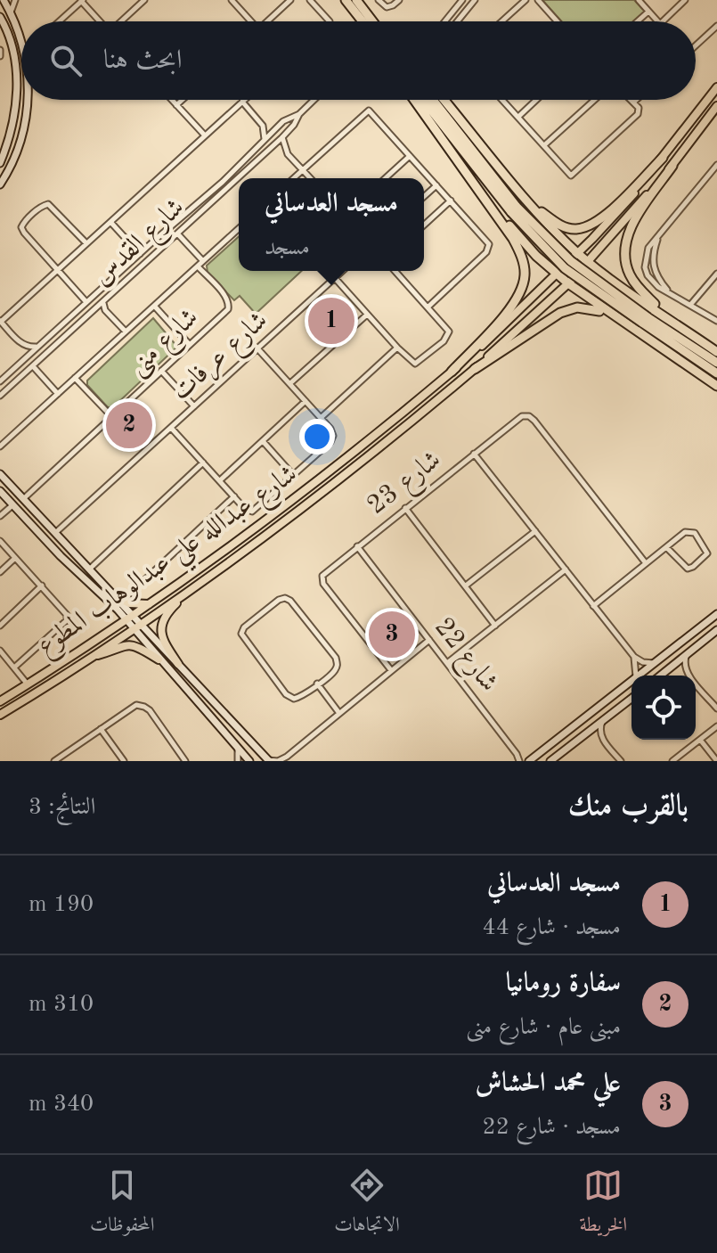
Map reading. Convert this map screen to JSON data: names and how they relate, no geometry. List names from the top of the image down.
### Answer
{
  "streets": {
    "main road": ["شارع عبدالله علي عبدالوهاب المطوع"],
    "street": [
      "شارع القدس",
      "شارع منى",
      "شارع عرفات",
      "شارع 23",
      "شارع 22"
    ]
  },
  "crossings": [
    ["شارع 23", "شارع 22"]
  ],
  "page": {
    "search": "ابحث هنا",
    "popup": ["مسجد العدساني", "مسجد"],
    "pins": ["1", "2", "3"],
    "heading": ["بالقرب منك", "النتائج: 3"],
    "list": [
      {
        "mark": "1",
        "name": "مسجد العدساني",
        "note": "مسجد · شارع 44",
        "value": "190 m"
      },
      {
        "mark": "2",
        "name": "سفارة رومانيا",
        "note": "مبنى عام · شارع منى",
        "value": "310 m"
      },
      {
        "mark": "3",
        "name": "علي محمد الحشاش",
        "note": "مسجد · شارع 22",
        "value": "340 m"
      }
    ],
    "nav": ["الخريطة", "الاتجاهات", "المحفوظات"]
  }
}
